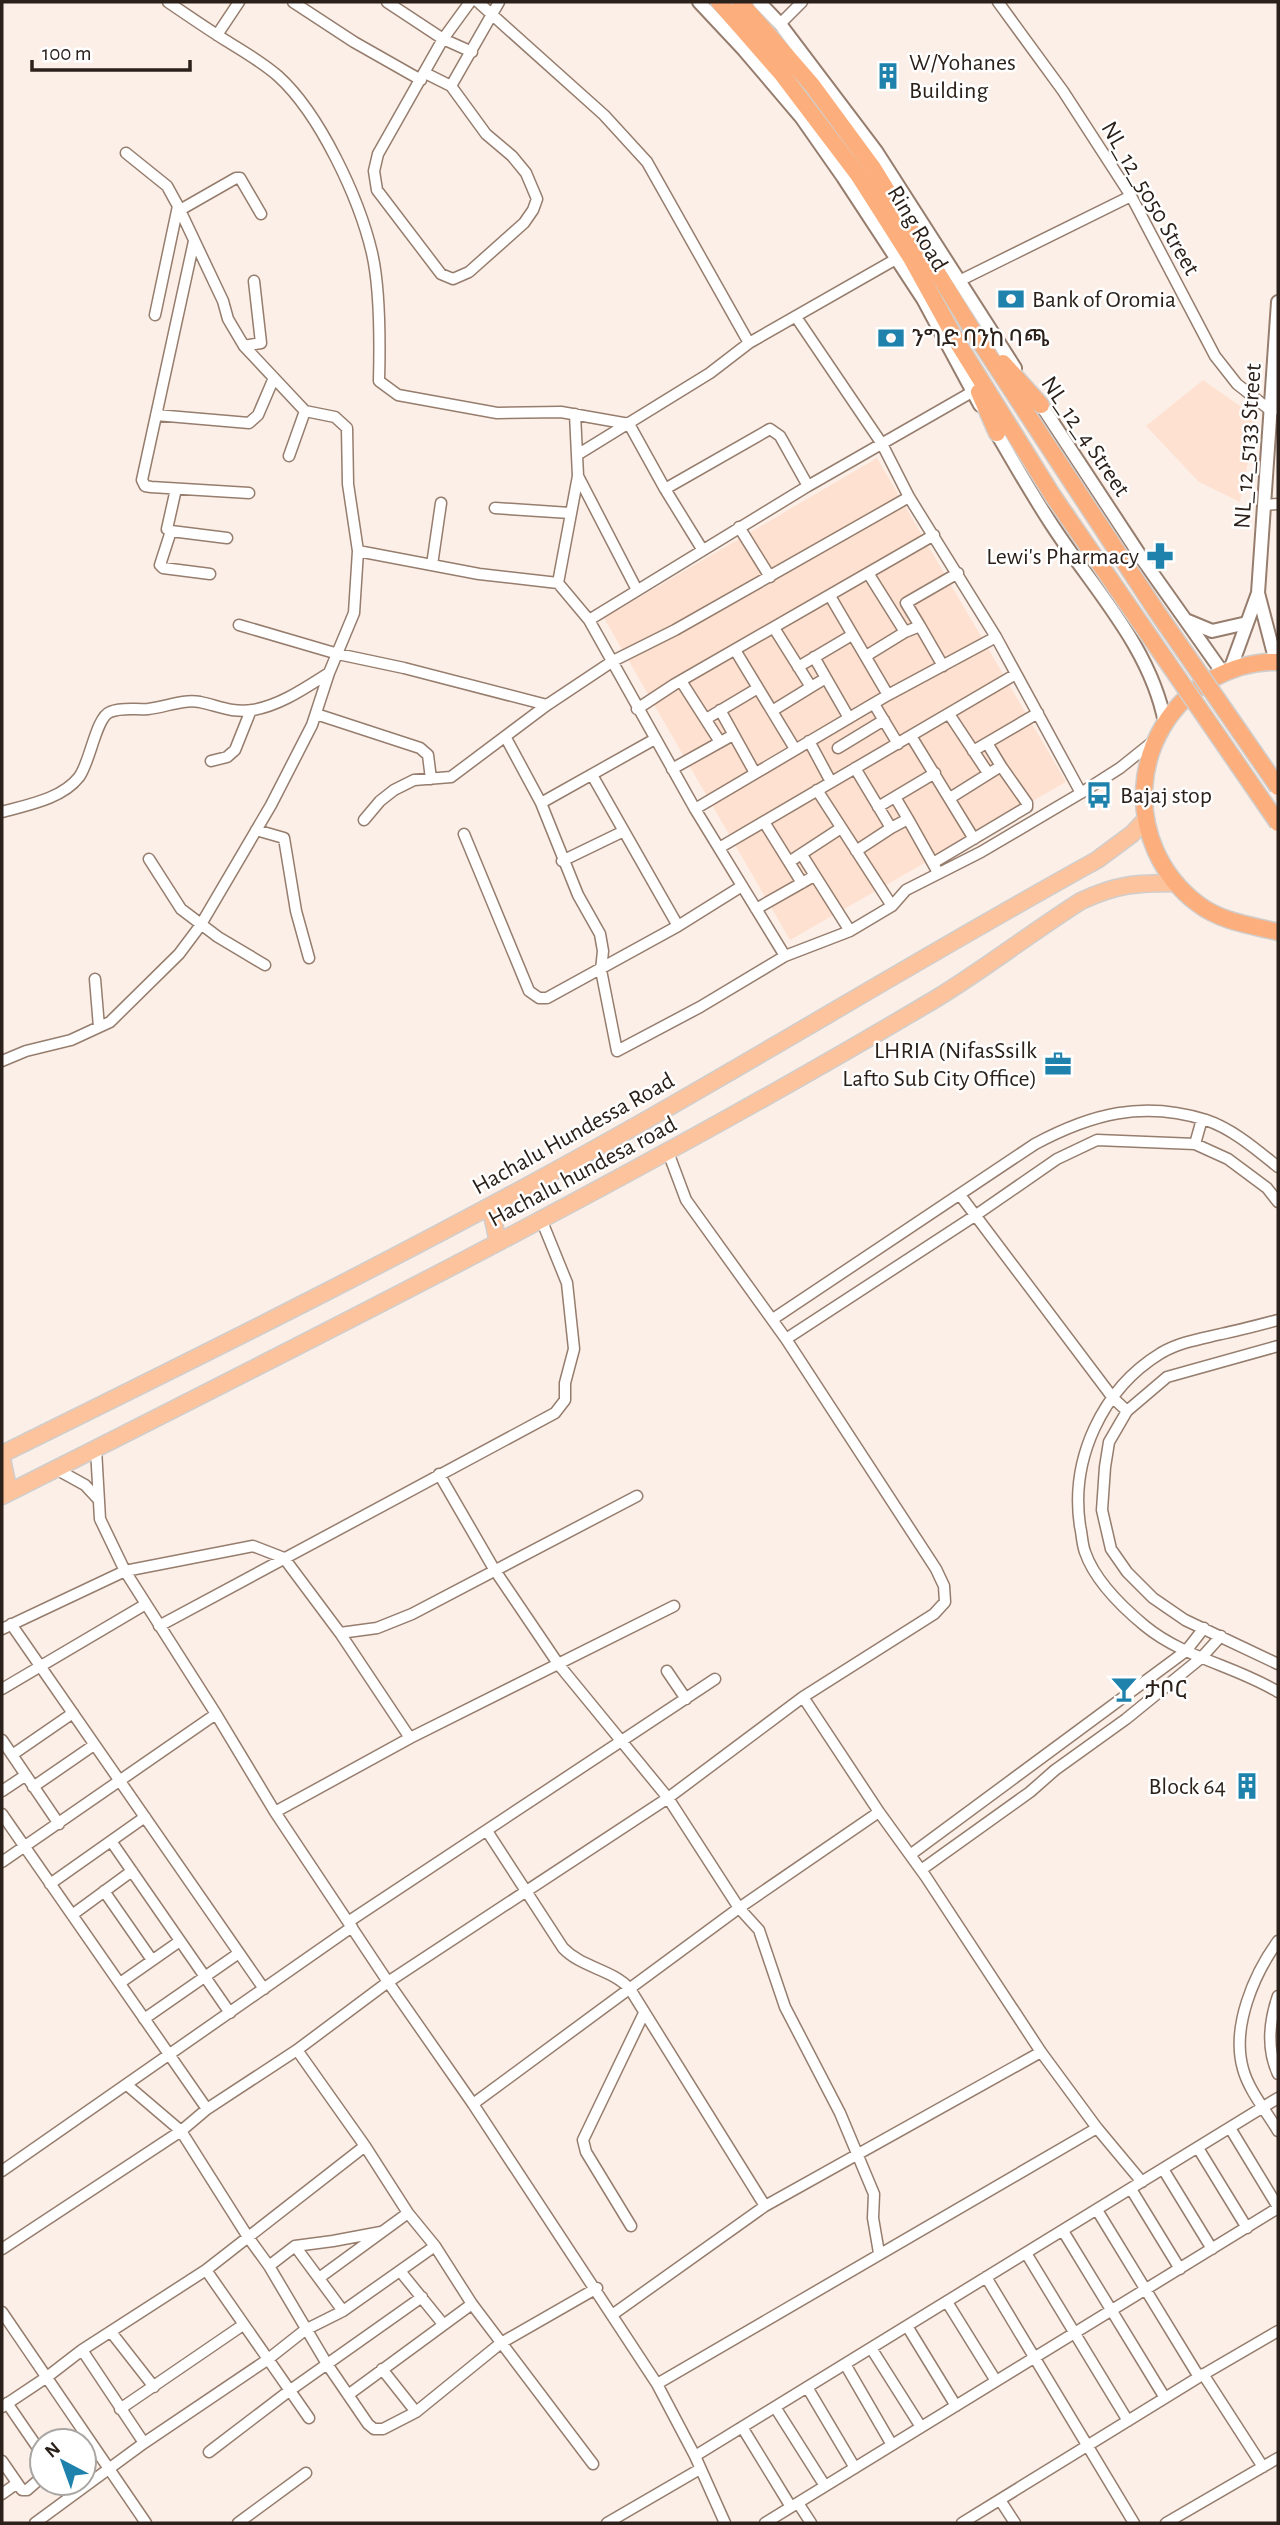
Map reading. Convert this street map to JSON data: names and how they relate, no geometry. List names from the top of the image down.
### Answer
{
  "streets": {
    "highway": ["Ring Road"],
    "main road": ["Hachalu Hundessa Road", "Hachalu hundesa road"],
    "street": ["NL_12_5050 Street", "NL_12_4 Street", "NL_12_5133 Street"]
  },
  "crossings": [
    ["NL_12_5050 Street", "NL_12_5133 Street"]
  ],
  "places": {
    "building": ["W/Yohanes Building", "Block 64"],
    "bank": ["Bank of Oromia", "ንግድ ባንከ ባጫ"],
    "pharmacy": ["Lewi's Pharmacy"],
    "bus stop": ["Bajaj stop"],
    "office": ["LHRIA (NifasSsilk Lafto Sub City Office)"],
    "bar": ["ታቦር"]
  },
  "scale_bar": "100 m",
  "north": "top left"
}
